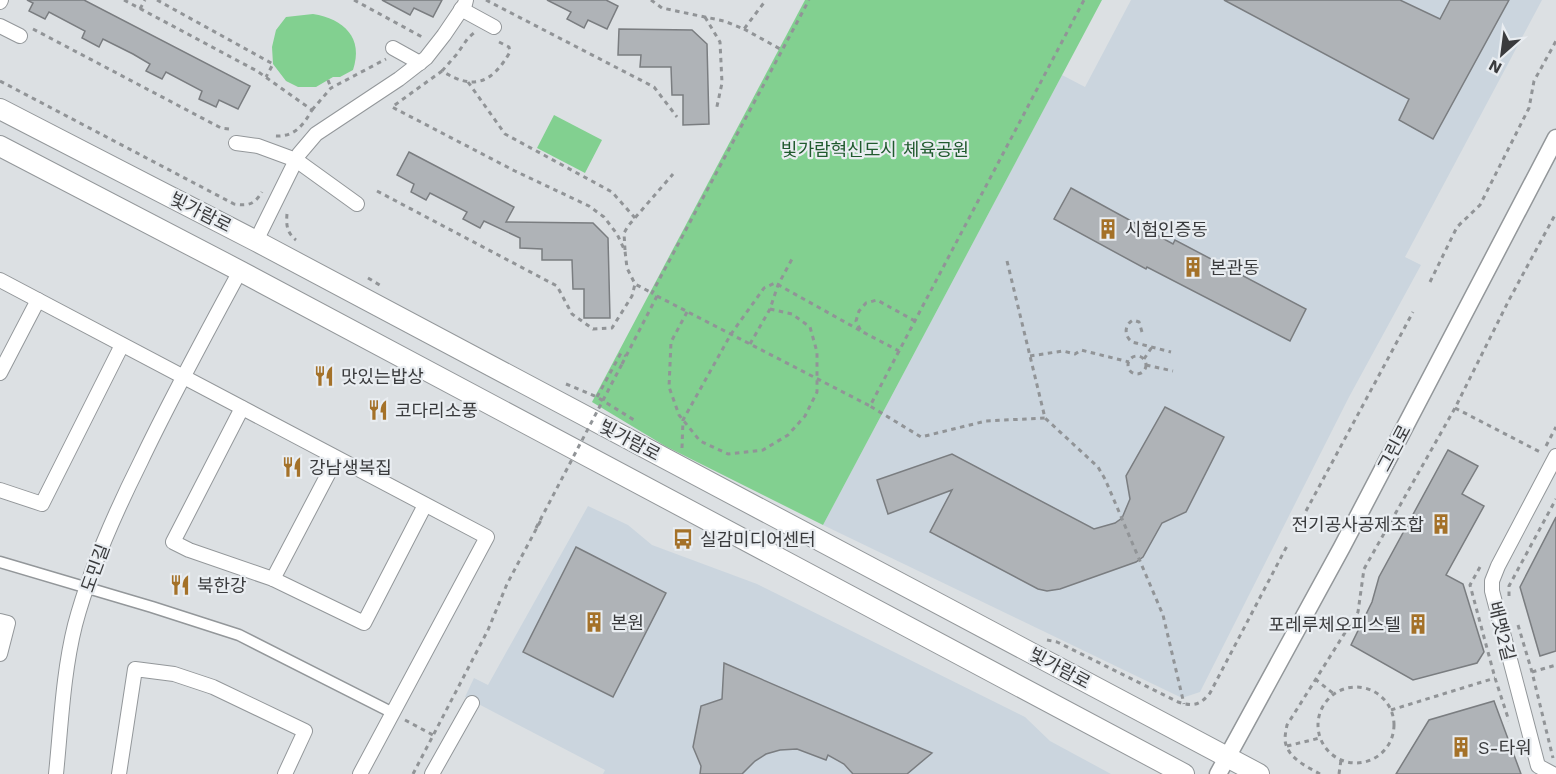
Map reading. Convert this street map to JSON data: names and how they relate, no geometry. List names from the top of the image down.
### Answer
{
  "streets": {
    "main road": ["빛가람로"],
    "street": ["그린로", "도민길", "배멧2길"]
  },
  "crossings": [
    ["빛가람로", "그린로"],
    ["빛가람로", "도민길"]
  ],
  "parks": ["빛가람혁신도시 체육공원"],
  "places": {
    "building": [
      "시험인증동",
      "본관동",
      "전기공사공제조합",
      "본원",
      "포레루체오피스텔",
      "S-타워"
    ],
    "restaurant": [
      "맛있는밥상",
      "코다리소풍",
      "강남생복집",
      "북한강"
    ],
    "bus stop": ["실감미디어센터"]
  },
  "north": "bottom left"
}
